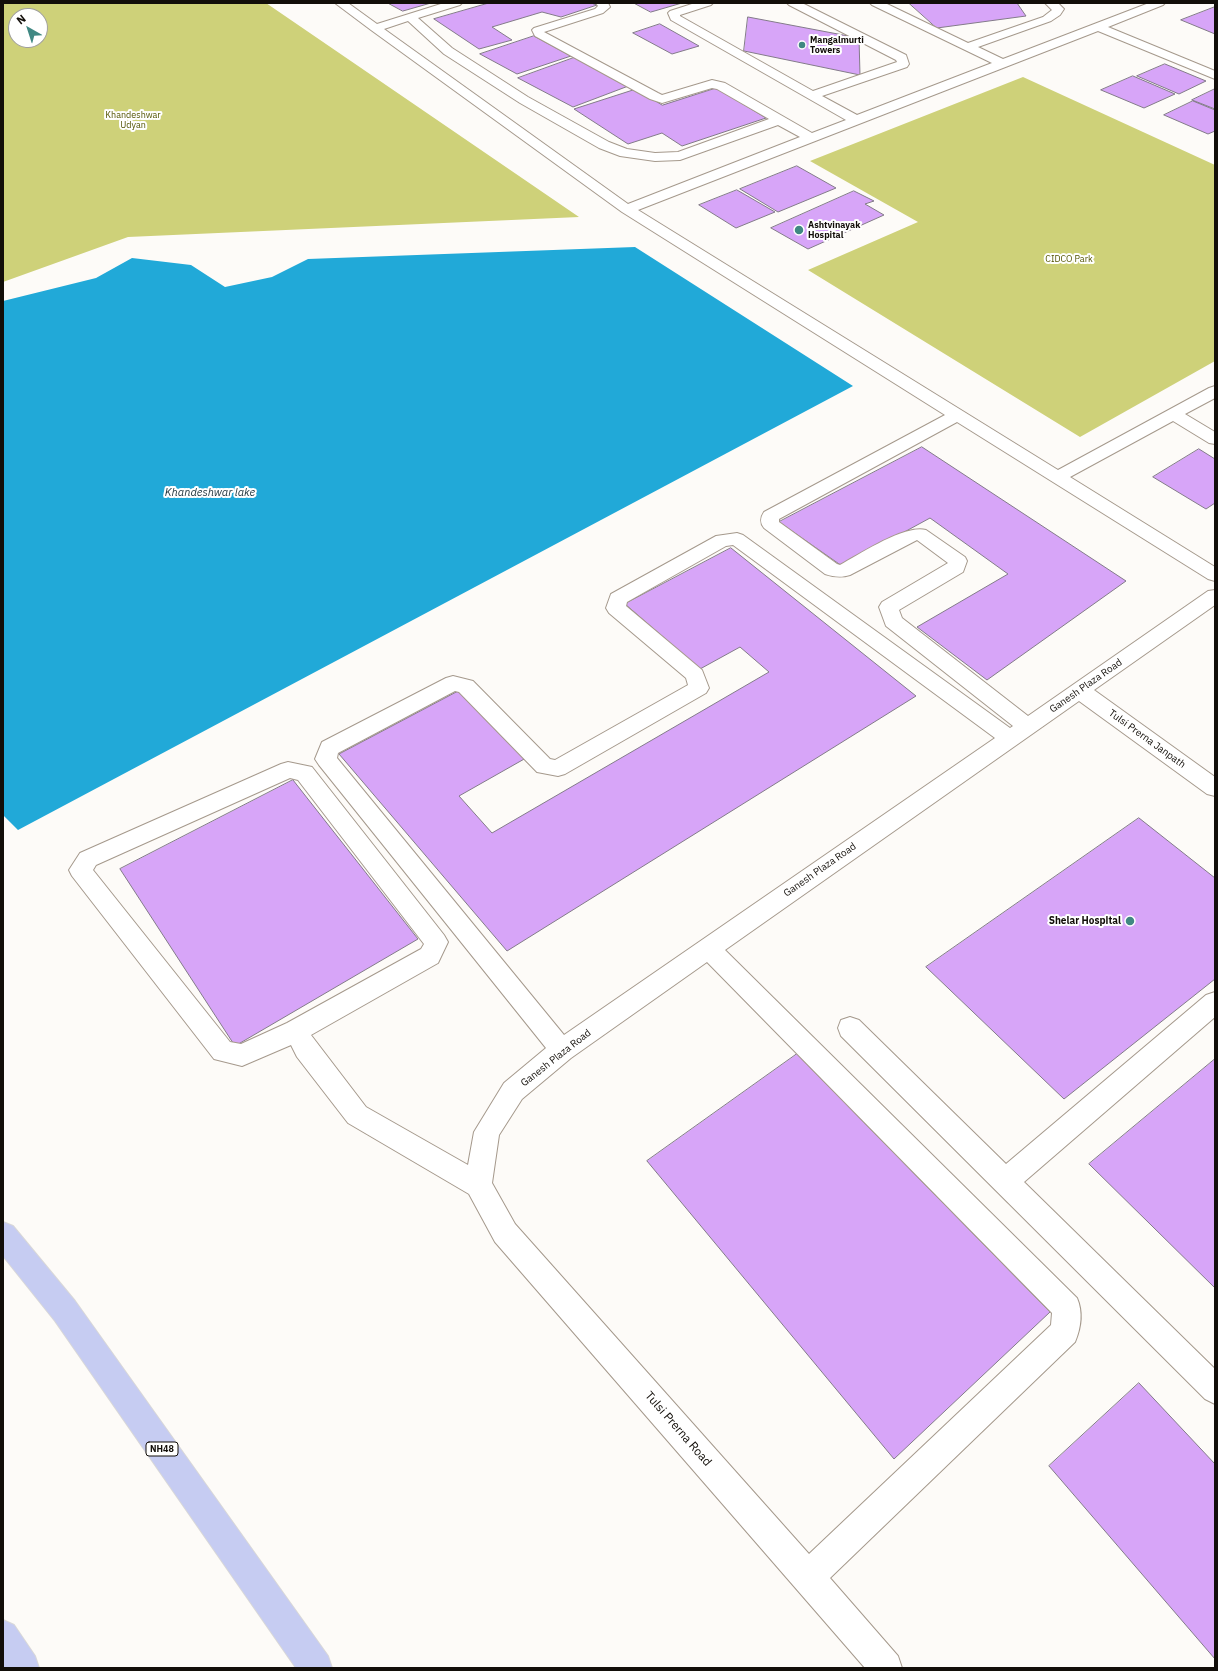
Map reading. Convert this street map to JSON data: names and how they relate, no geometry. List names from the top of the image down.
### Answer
{
  "streets": {
    "highway": ["NH48"],
    "street": ["Ganesh Plaza Road", "Tulsi Prerna Janpath", "Tulsi Prerna Road"]
  },
  "crossings": [
    ["Ganesh Plaza Road", "Tulsi Prerna Janpath"],
    ["Ganesh Plaza Road", "Tulsi Prerna Road"]
  ],
  "water": ["Khandeshwar lake"],
  "parks": ["Khandeshwar Udyan", "CIDCO Park"],
  "places": ["Mangalmurti Towers", "Ashtvinayak Hospital", "Shelar Hospital"],
  "north": "top left"
}
